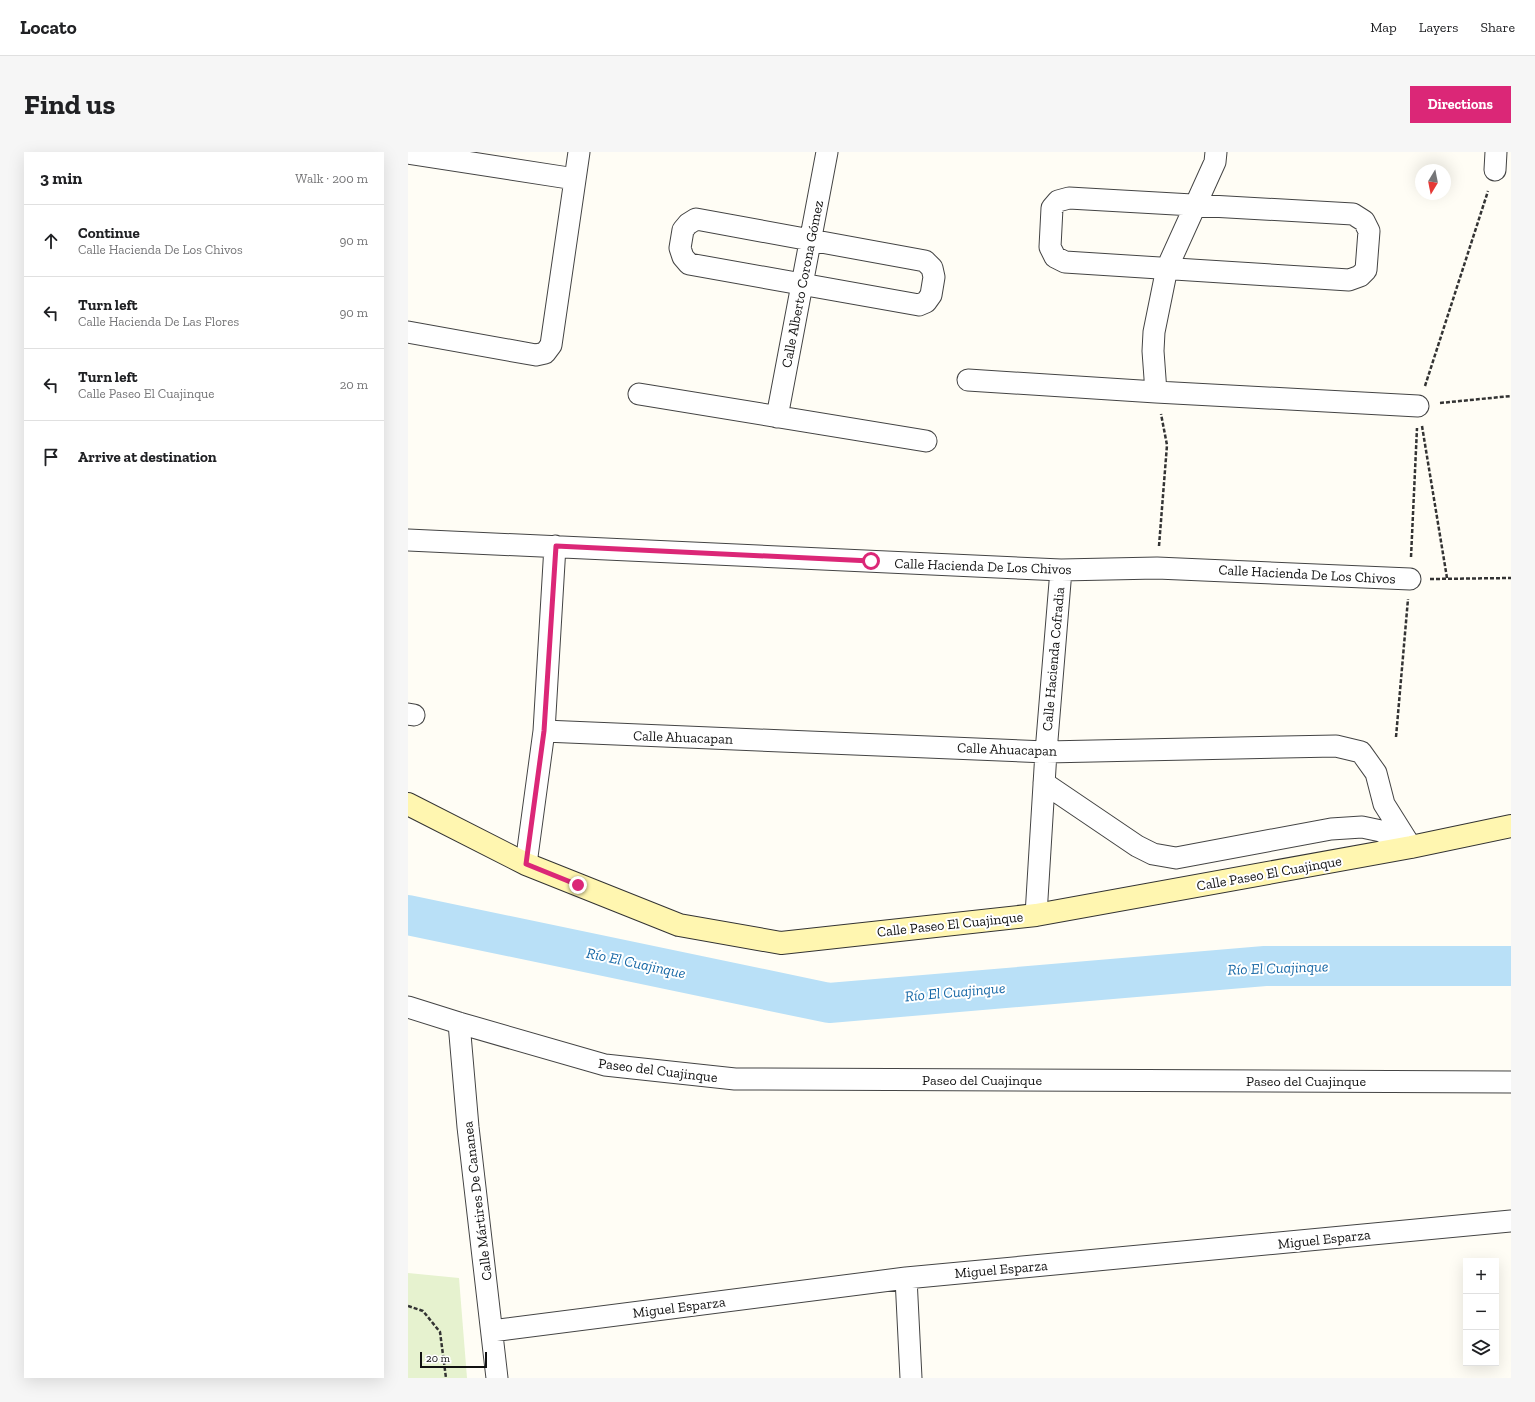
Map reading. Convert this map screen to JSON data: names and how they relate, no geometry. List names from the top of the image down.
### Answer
{
  "streets": {
    "street": [
      "Calle Alberto Corona Gómez",
      "Calle Hacienda De Los Chivos",
      "Calle Hacienda Cofradia",
      "Calle Ahuacapan",
      "Calle Paseo El Cuajinque",
      "Paseo del Cuajinque",
      "Calle Mártires De Cananea",
      "Miguel Esparza"
    ]
  },
  "crossings": [
    ["Calle Hacienda De Los Chivos", "Calle Hacienda Cofradia"],
    ["Calle Hacienda Cofradia", "Calle Ahuacapan"],
    ["Calle Hacienda Cofradia", "Calle Paseo El Cuajinque"],
    ["Calle Ahuacapan", "Calle Paseo El Cuajinque"],
    ["Paseo del Cuajinque", "Calle Mártires De Cananea"],
    ["Calle Mártires De Cananea", "Miguel Esparza"]
  ],
  "water": ["Río El Cuajinque"],
  "scale_bar": "20 m",
  "north": "bottom",
  "page": {
    "header": "Locato",
    "nav": ["Map", "Layers", "Share"],
    "buttons": "Directions",
    "title": "Find us",
    "heading": ["3 min", "Walk · 200 m"],
    "list": [
      ["Continue", "Calle Hacienda De Los Chivos", "90 m"],
      ["Turn left", "Calle Hacienda De Las Flores", "90 m"],
      ["Turn left", "Calle Paseo El Cuajinque", "20 m"],
      "Arrive at destination"
    ],
    "map_buttons": ["+", "−"],
    "scale": "20 m"
  }
}
